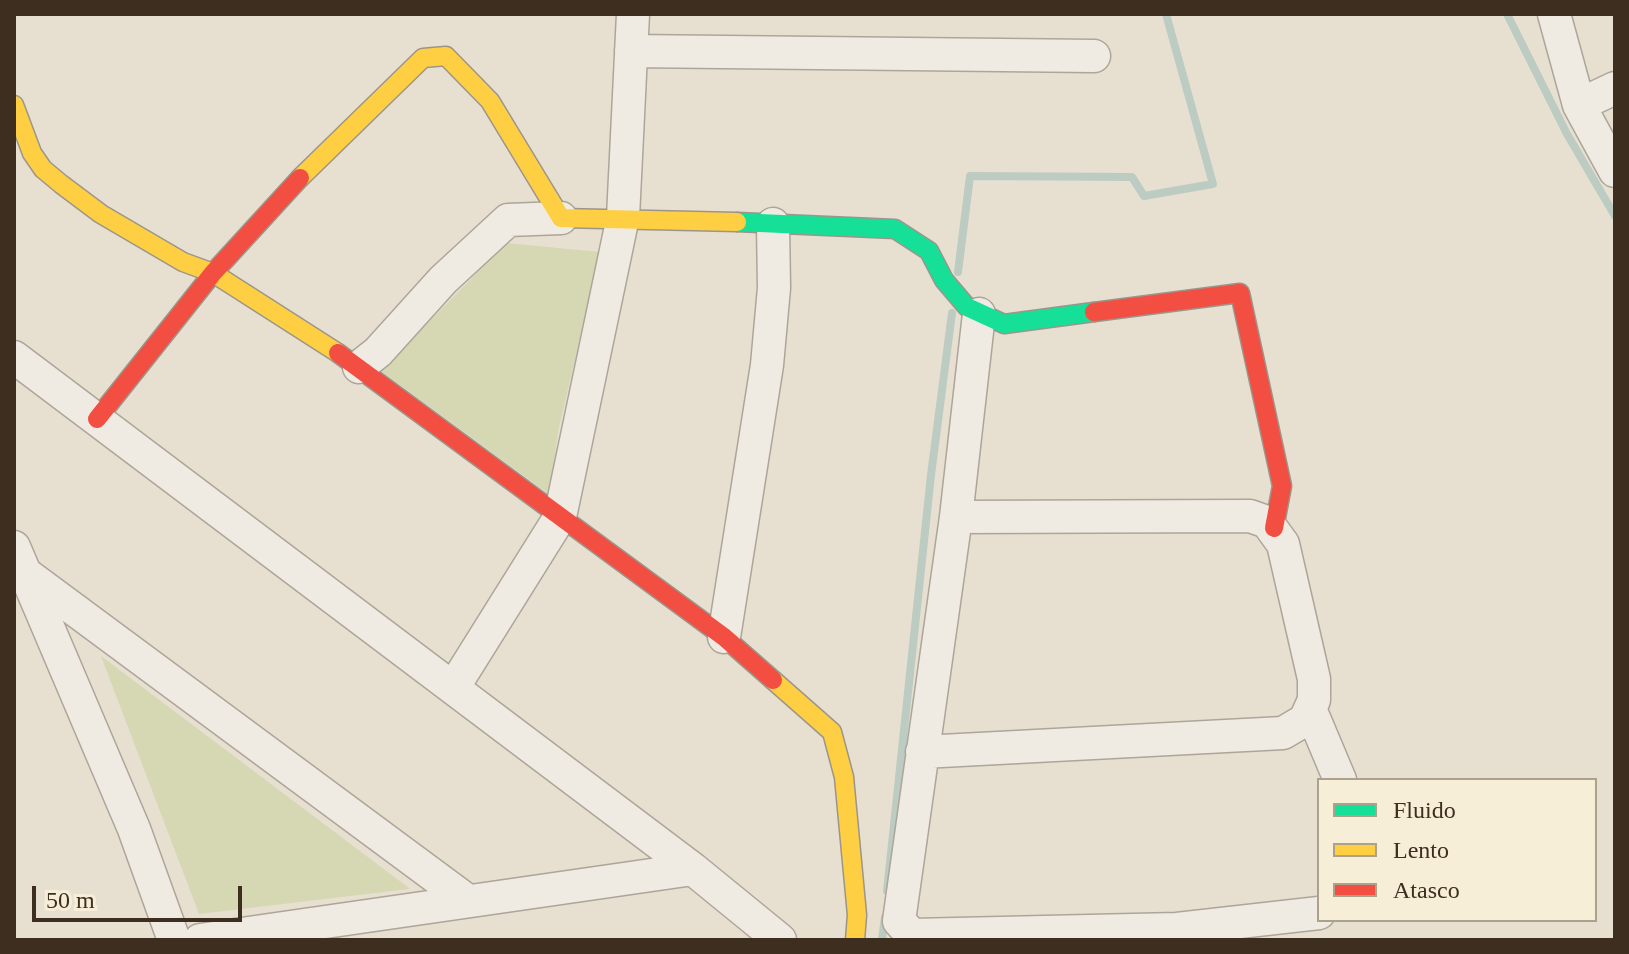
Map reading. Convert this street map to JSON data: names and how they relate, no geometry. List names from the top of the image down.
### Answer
{
  "legend": ["Fluido", "Lento", "Atasco"],
  "scale_bar": "50 m"
}
